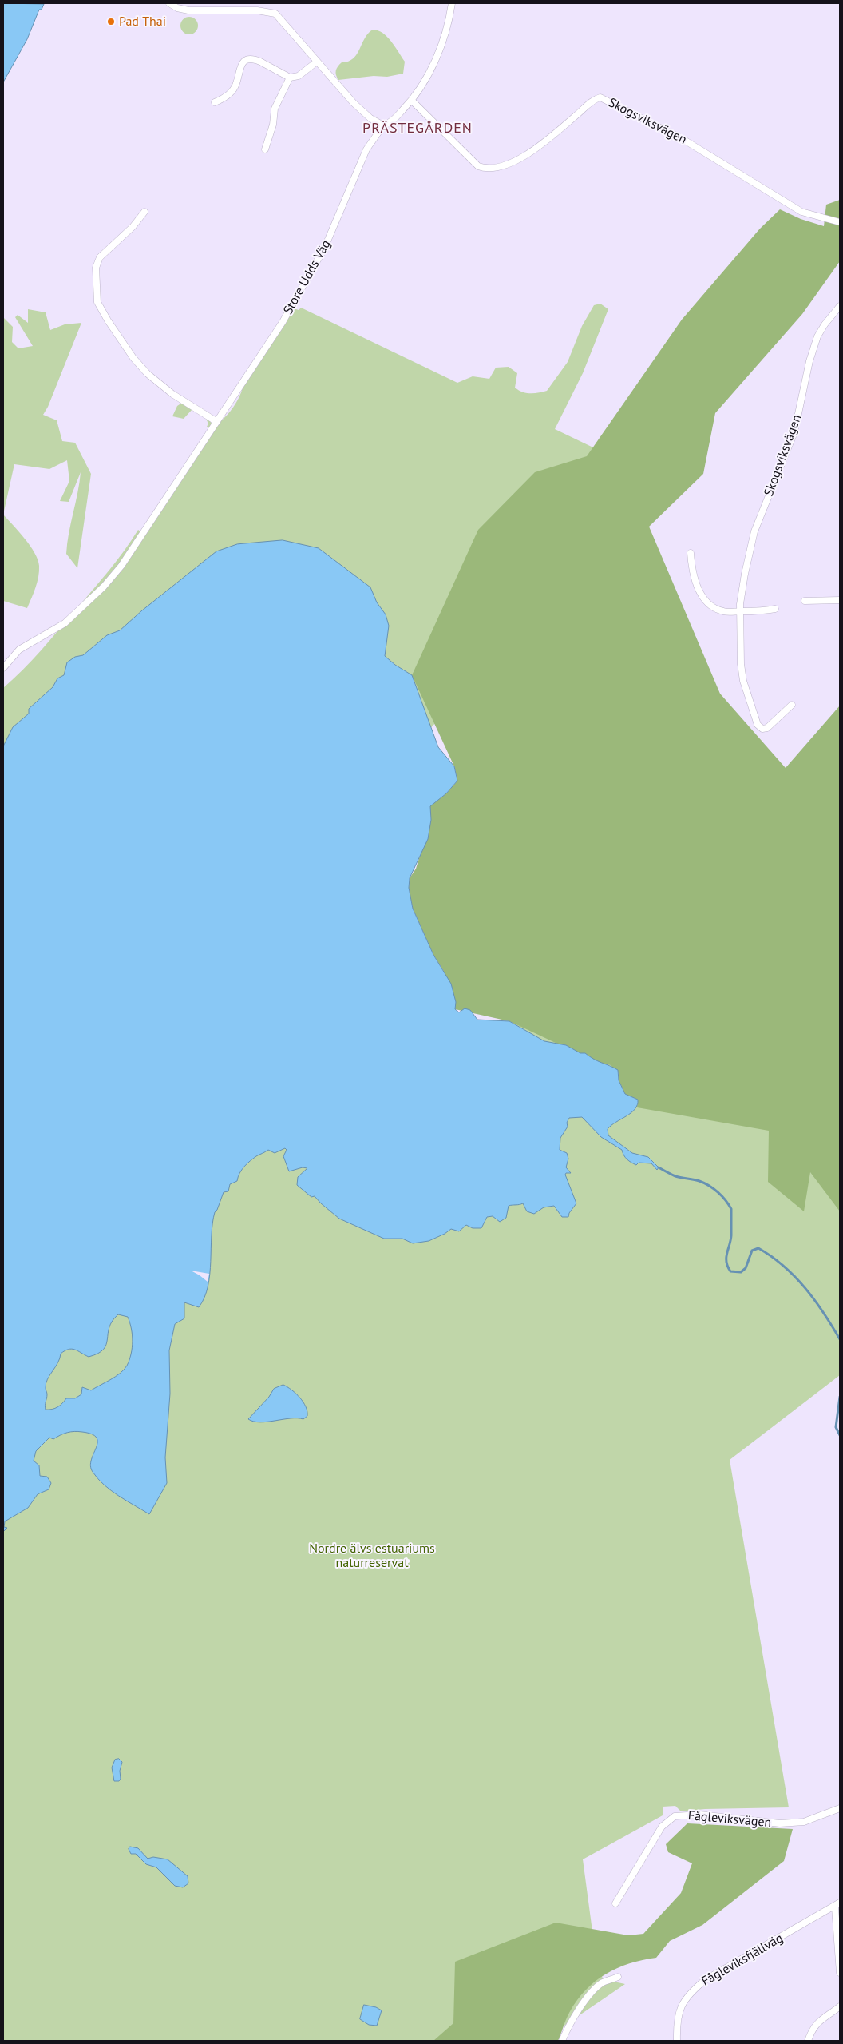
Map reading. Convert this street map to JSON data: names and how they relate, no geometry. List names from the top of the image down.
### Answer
{
  "streets": {
    "street": [
      "Skogsviksvägen",
      "Store Udds Väg",
      "Fågleviksvägen",
      "Fågleviksfjällväg"
    ]
  },
  "crossings": [
    ["Skogsviksvägen", "Store Udds Väg"]
  ],
  "districts": ["PRÄSTEGÅRDEN"],
  "parks": ["Nordre älvs estuariums naturreservat"],
  "places": ["Pad Thai"]
}
